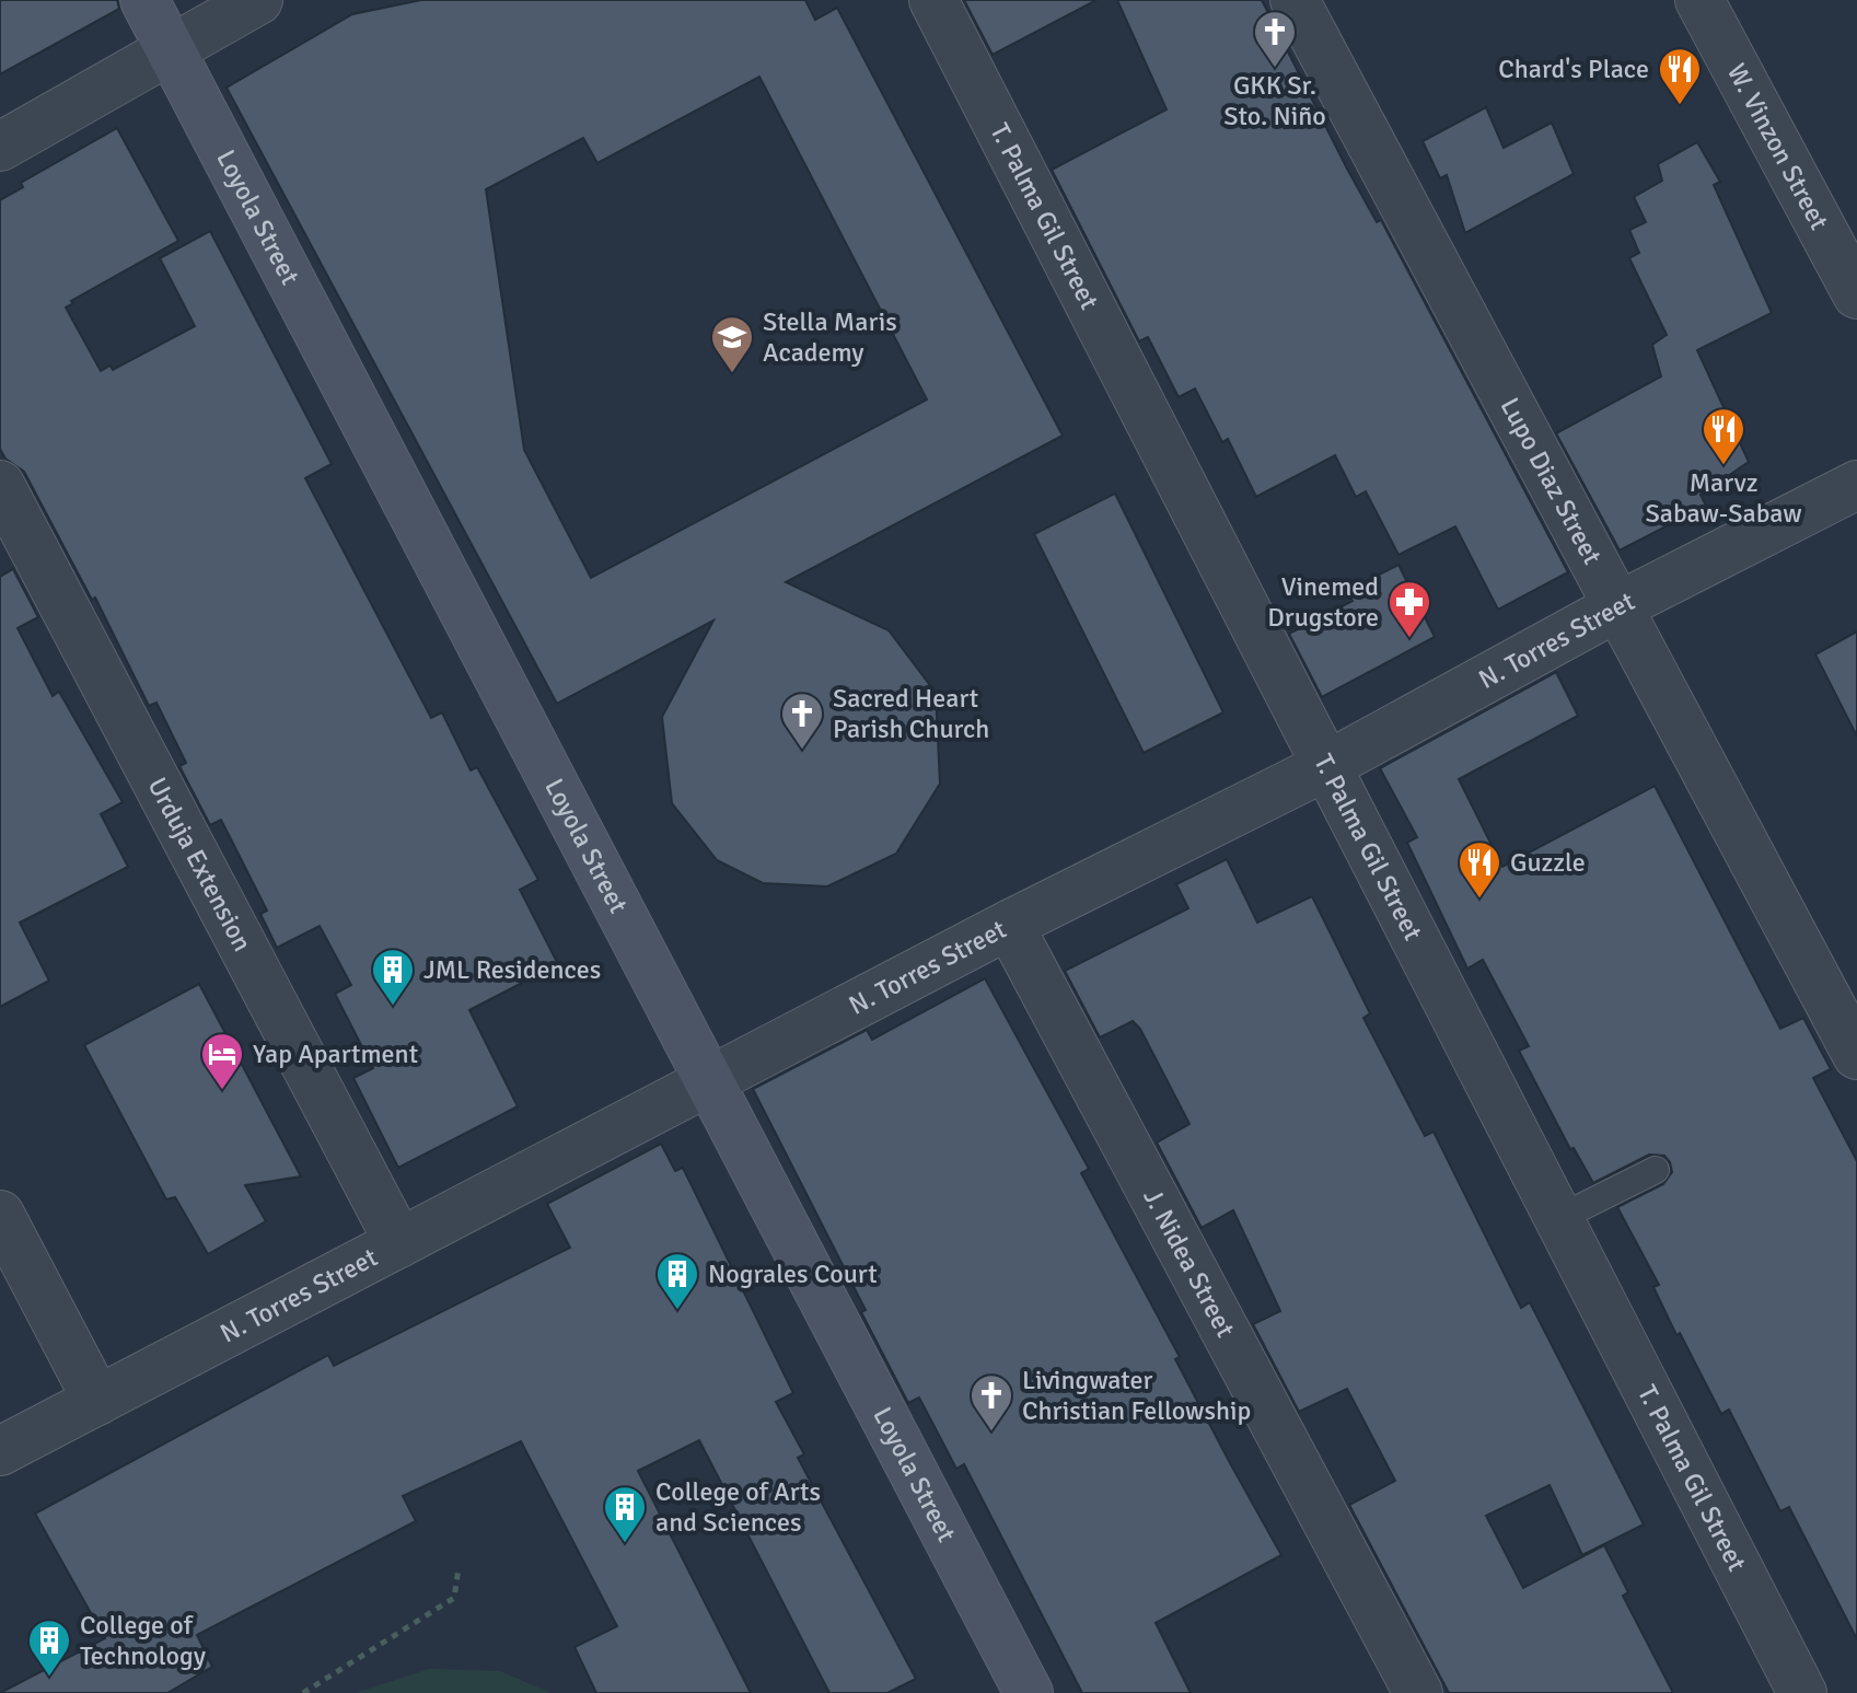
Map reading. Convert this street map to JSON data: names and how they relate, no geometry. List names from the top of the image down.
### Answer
{
  "streets": {
    "main road": ["Loyola Street"],
    "street": [
      "W. Vinzon Street",
      "T. Palma Gil Street",
      "Lupo Diaz Street",
      "N. Torres Street",
      "Urduja Extension",
      "J. Nidea Street"
    ]
  },
  "crossings": [
    ["T. Palma Gil Street", "N. Torres Street"],
    ["Loyola Street", "N. Torres Street"],
    ["Lupo Diaz Street", "N. Torres Street"],
    ["N. Torres Street", "Urduja Extension"],
    ["N. Torres Street", "J. Nidea Street"]
  ],
  "places": {
    "church": ["GKK Sr. Sto. Niño", "Sacred Heart Parish Church", "Livingwater Christian Fellowship"],
    "restaurant": ["Chard's Place", "Marvz Sabaw-Sabaw", "Guzzle"],
    "school or university": ["Stella Maris Academy"],
    "pharmacy": ["Vinemed Drugstore"],
    "building": [
      "JML Residences",
      "Nograles Court",
      "College of Arts and Sciences",
      "College of Technology"
    ],
    "hotel": ["Yap Apartment"]
  }
}
